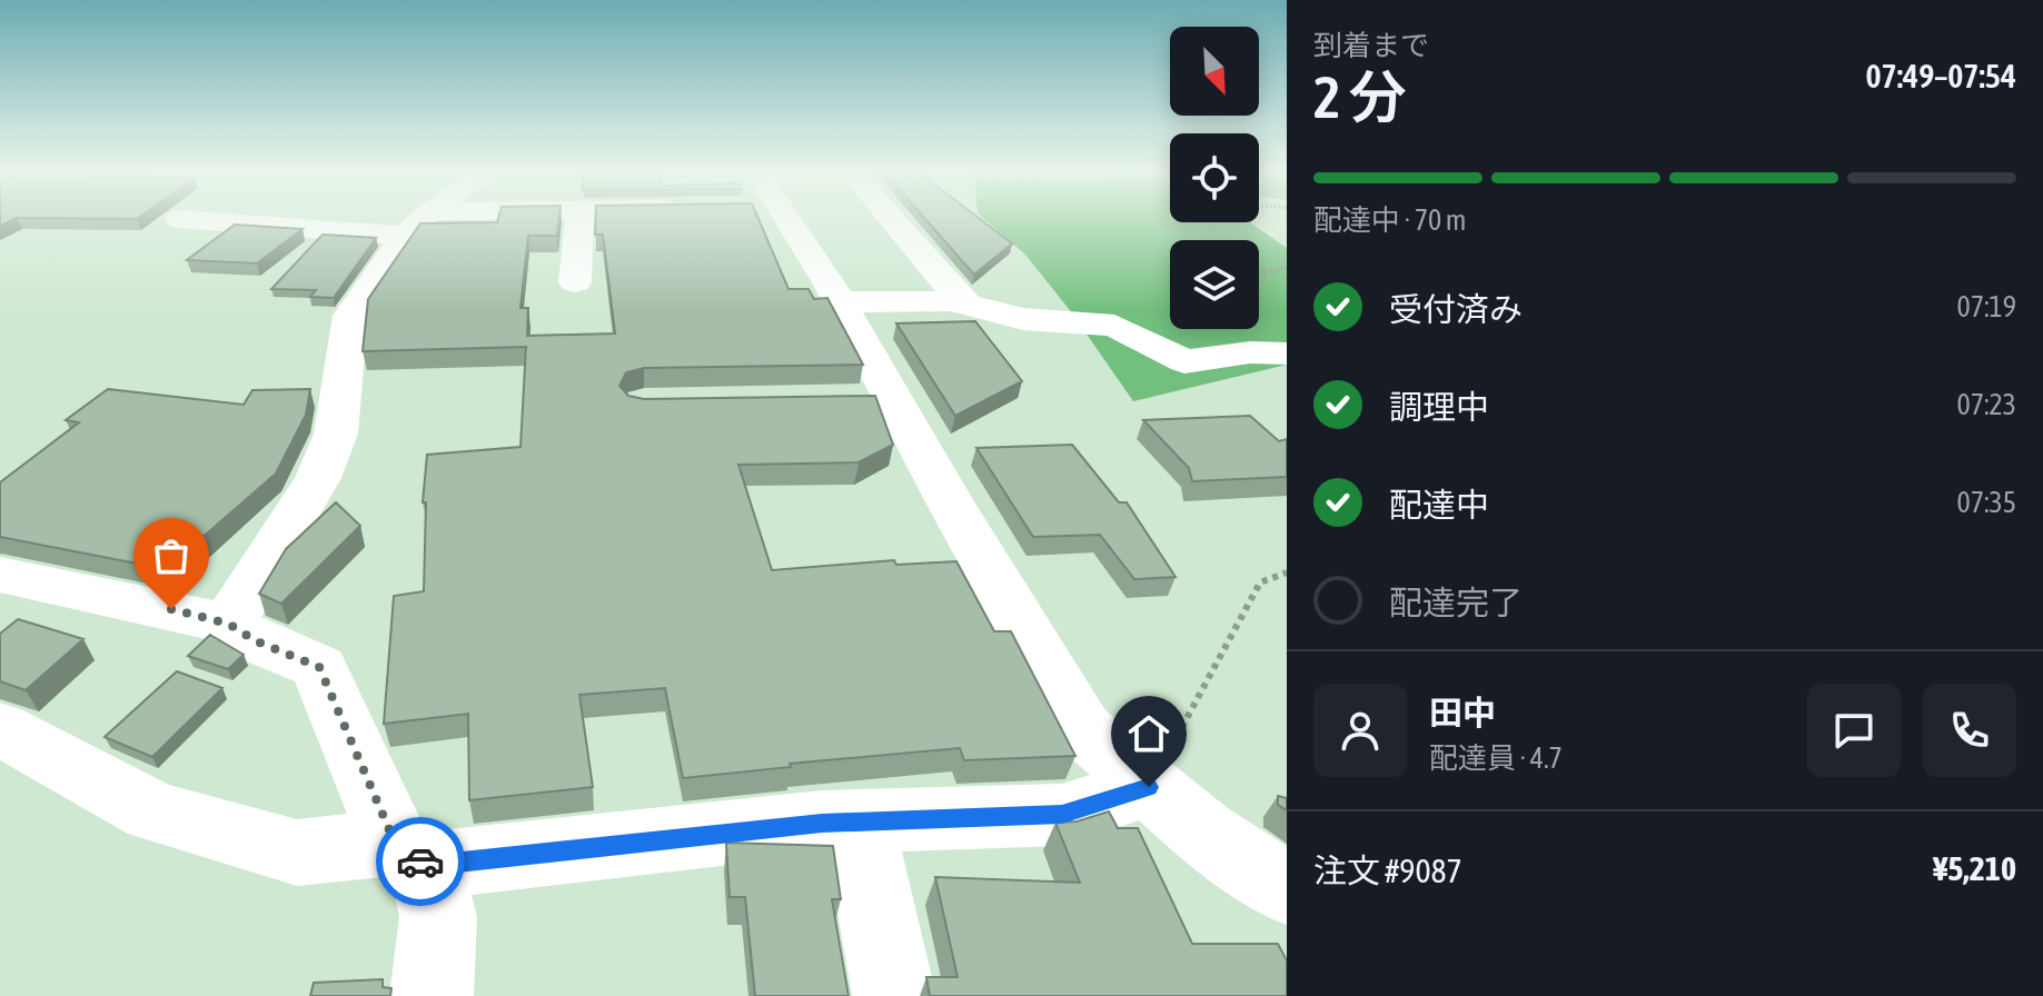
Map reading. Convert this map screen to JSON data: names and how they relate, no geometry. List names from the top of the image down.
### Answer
{
  "north": "bottom right",
  "page": {
    "heading": ["2 分", "到着まで", "07:49–07:54"],
    "panel": [
      "田中",
      "配達員 · 4.7",
      "注文 #9087",
      "¥5,210"
    ],
    "bar": "配達中 · 70 m",
    "list": [
      ["受付済み", "07:19"],
      ["調理中", "07:23"],
      ["配達中", "07:35"],
      "配達完了"
    ]
  }
}
